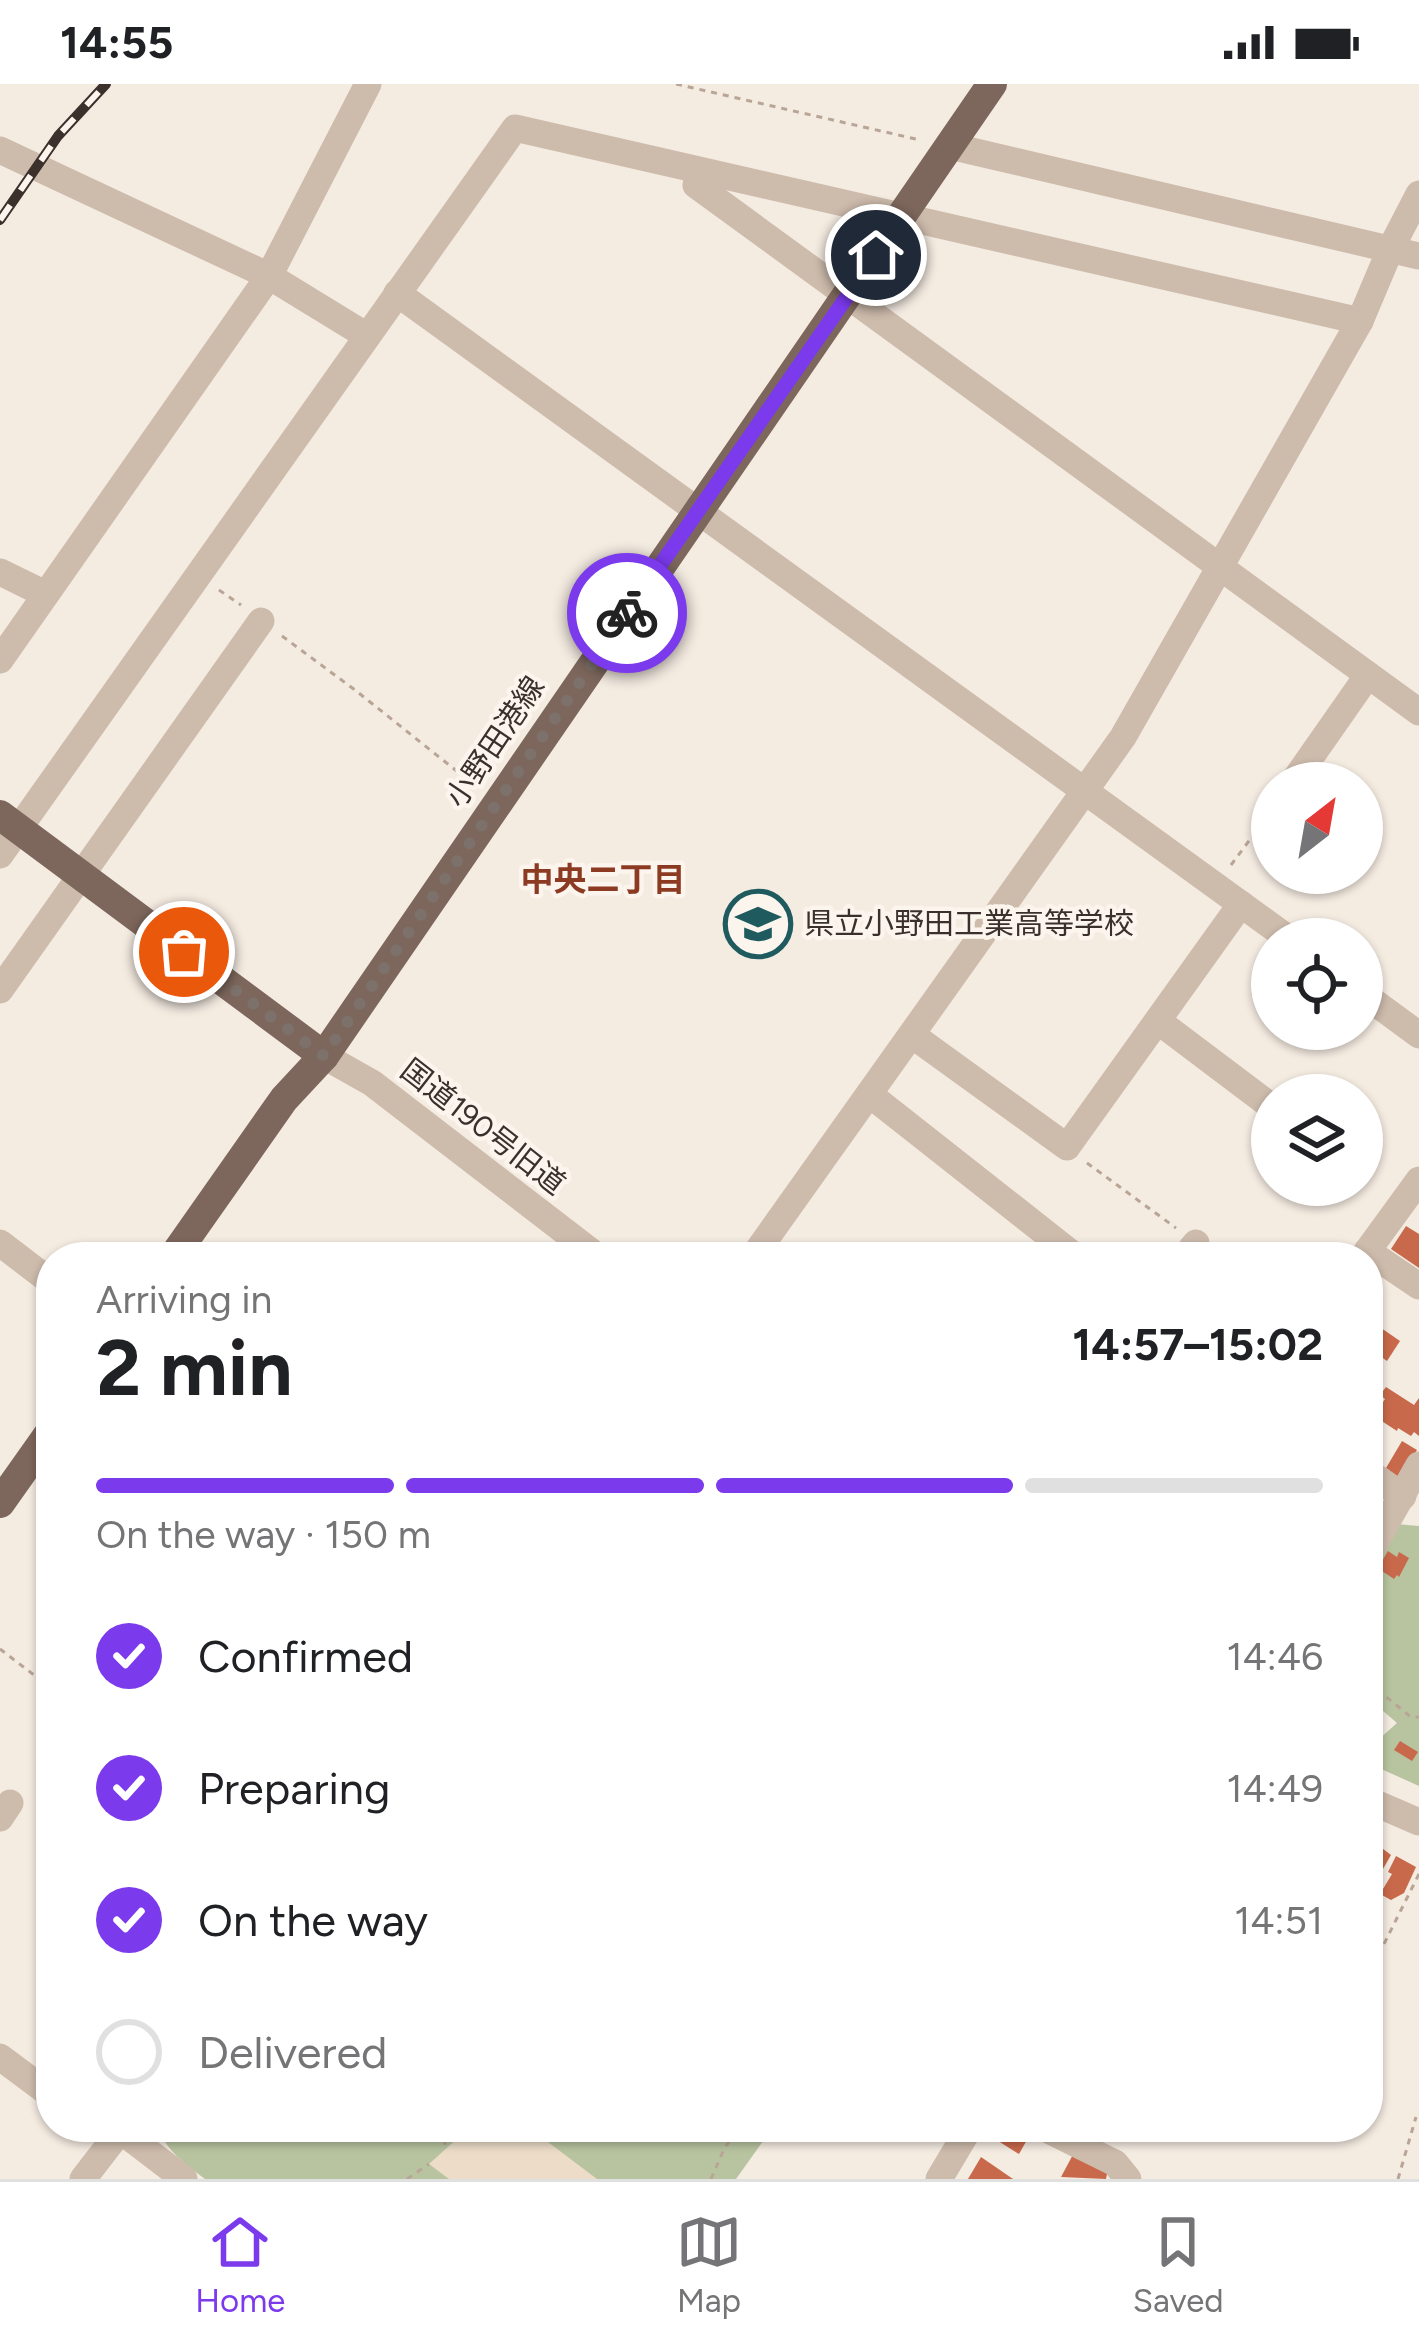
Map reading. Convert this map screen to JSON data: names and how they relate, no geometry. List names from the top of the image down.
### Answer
{
  "streets": {
    "main road": ["小野田港線"],
    "street": ["国道190号旧道"]
  },
  "crossings": [
    ["小野田港線", "国道190号旧道"]
  ],
  "districts": ["中央二丁目"],
  "places": {
    "school or university": ["県立小野田工業高等学校"]
  },
  "north": "top right",
  "page": {
    "status": "14:55",
    "heading": ["2 min", "Arriving in", "14:57–15:02"],
    "bar": "On the way · 150 m",
    "list": [
      ["Confirmed", "14:46"],
      ["Preparing", "14:49"],
      ["On the way", "14:51"],
      "Delivered"
    ],
    "tabs": ["Home", "Map", "Saved"]
  }
}
